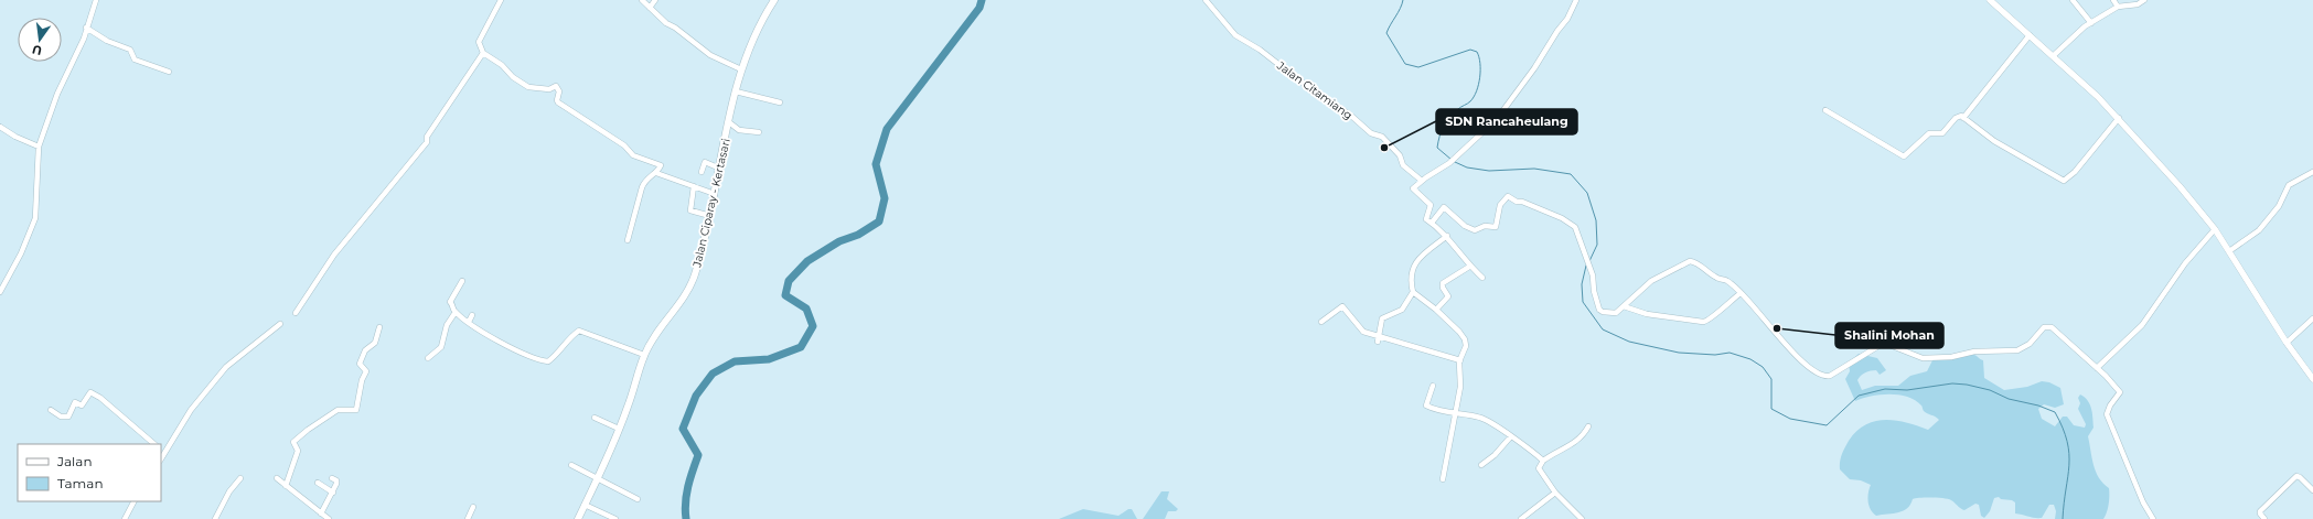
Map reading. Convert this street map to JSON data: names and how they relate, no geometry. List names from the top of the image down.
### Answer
{
  "streets": {
    "main road": ["Jalan Ciparay - Kertasari"],
    "street": ["Jalan Citamiang"]
  },
  "places": ["SDN Rancaheulang", "Shalini Mohan"],
  "legend": ["Jalan", "Taman"],
  "north": "bottom"
}
